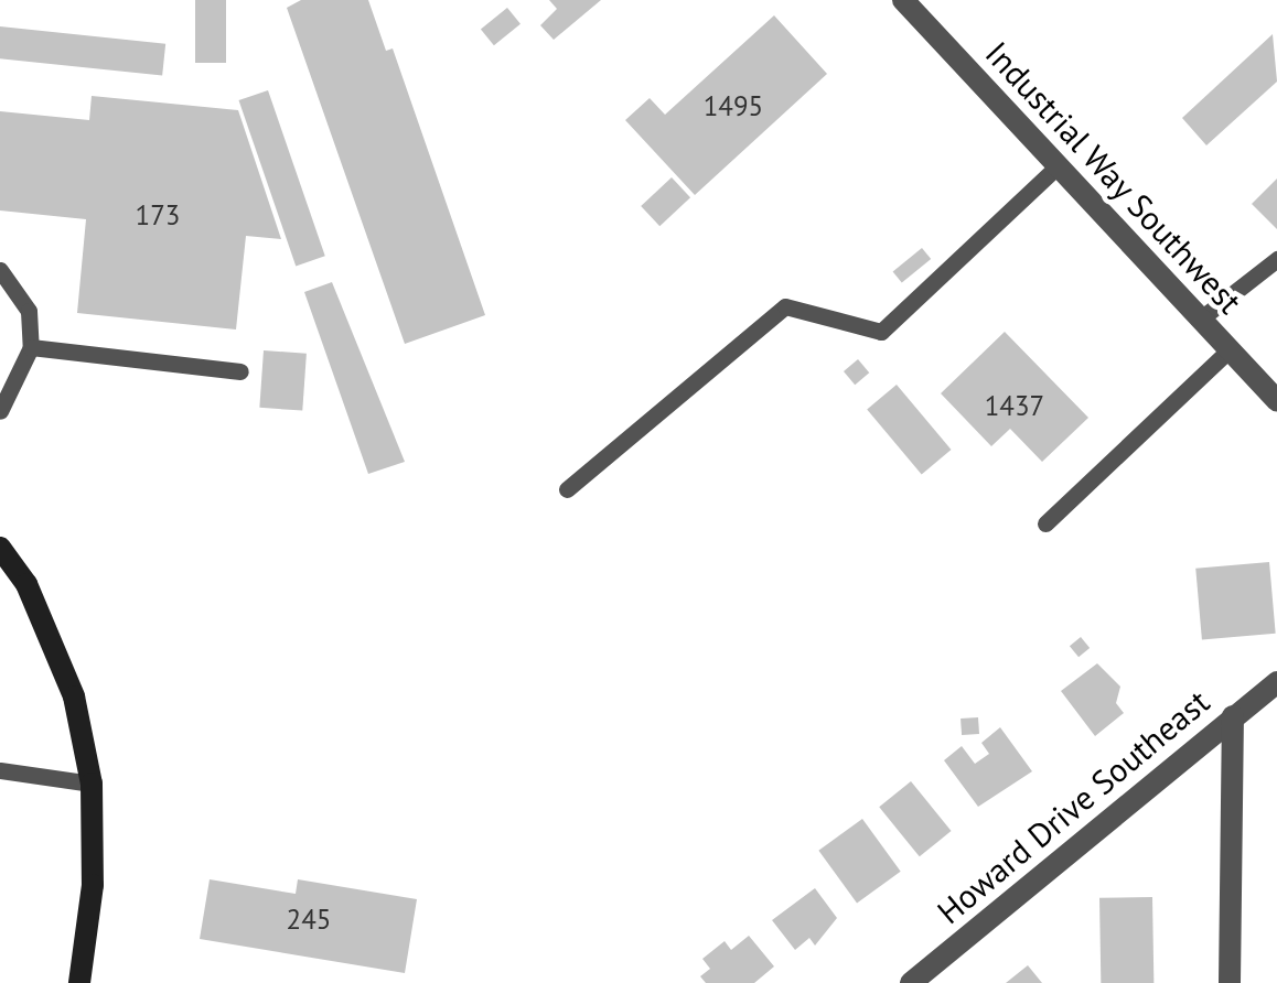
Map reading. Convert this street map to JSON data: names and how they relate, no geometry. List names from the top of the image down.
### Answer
{
  "streets": {
    "street": ["Industrial Way Southwest", "Howard Drive Southeast"]
  },
  "house_numbers": [
    "1495",
    "173",
    "1437",
    "245"
  ]
}
